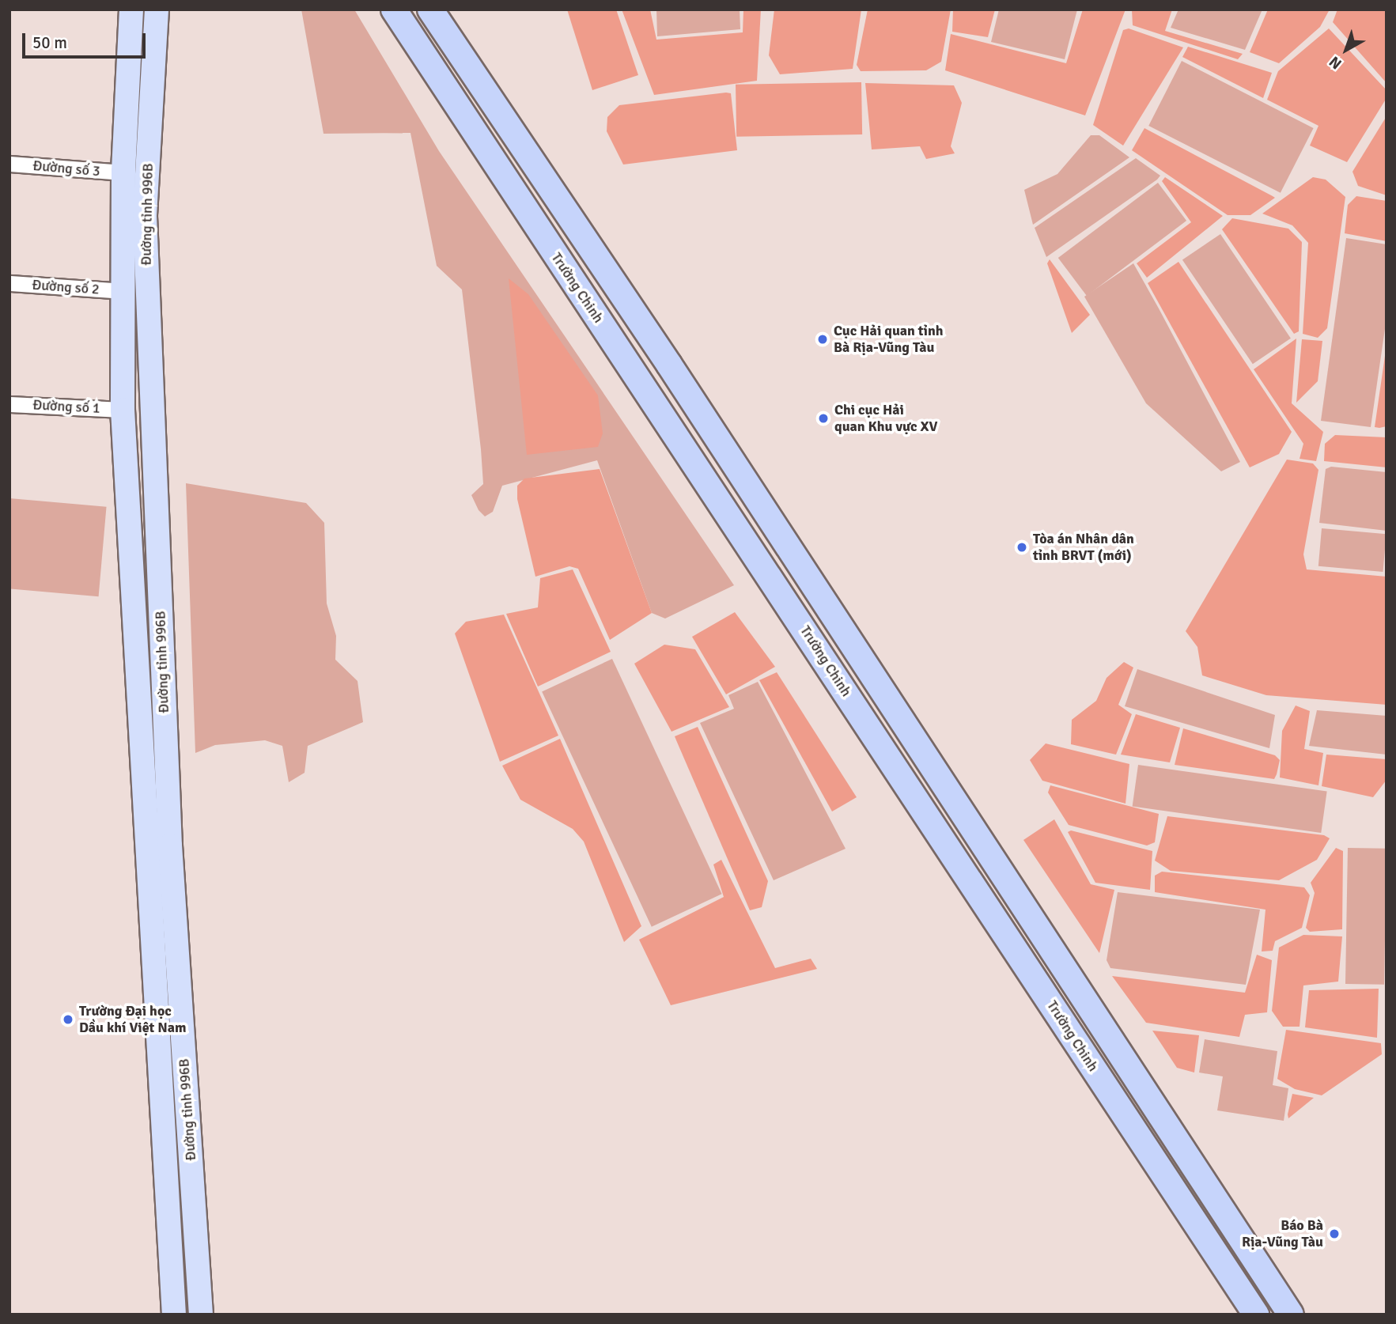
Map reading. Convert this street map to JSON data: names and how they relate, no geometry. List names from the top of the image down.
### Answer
{
  "streets": {
    "highway": ["Trường Chinh"],
    "main road": ["Đường tỉnh 996B"],
    "street": ["Đường số 3", "Đường số 2", "Đường số 1"]
  },
  "crossings": [
    ["Đường số 3", "Đường tỉnh 996B"],
    ["Đường tỉnh 996B", "Đường số 2"],
    ["Đường tỉnh 996B", "Đường số 1"]
  ],
  "places": [
    "Cục Hải quan tỉnh Bà Rịa-Vũng Tàu",
    "Chi cục Hải quan Khu vực XV",
    "Tòa án Nhân dân tỉnh BRVT (mới)",
    "Trường Đại học Dầu khí Việt Nam",
    "Báo Bà Rịa-Vũng Tàu"
  ],
  "scale_bar": "50 m",
  "north": "bottom left"
}
